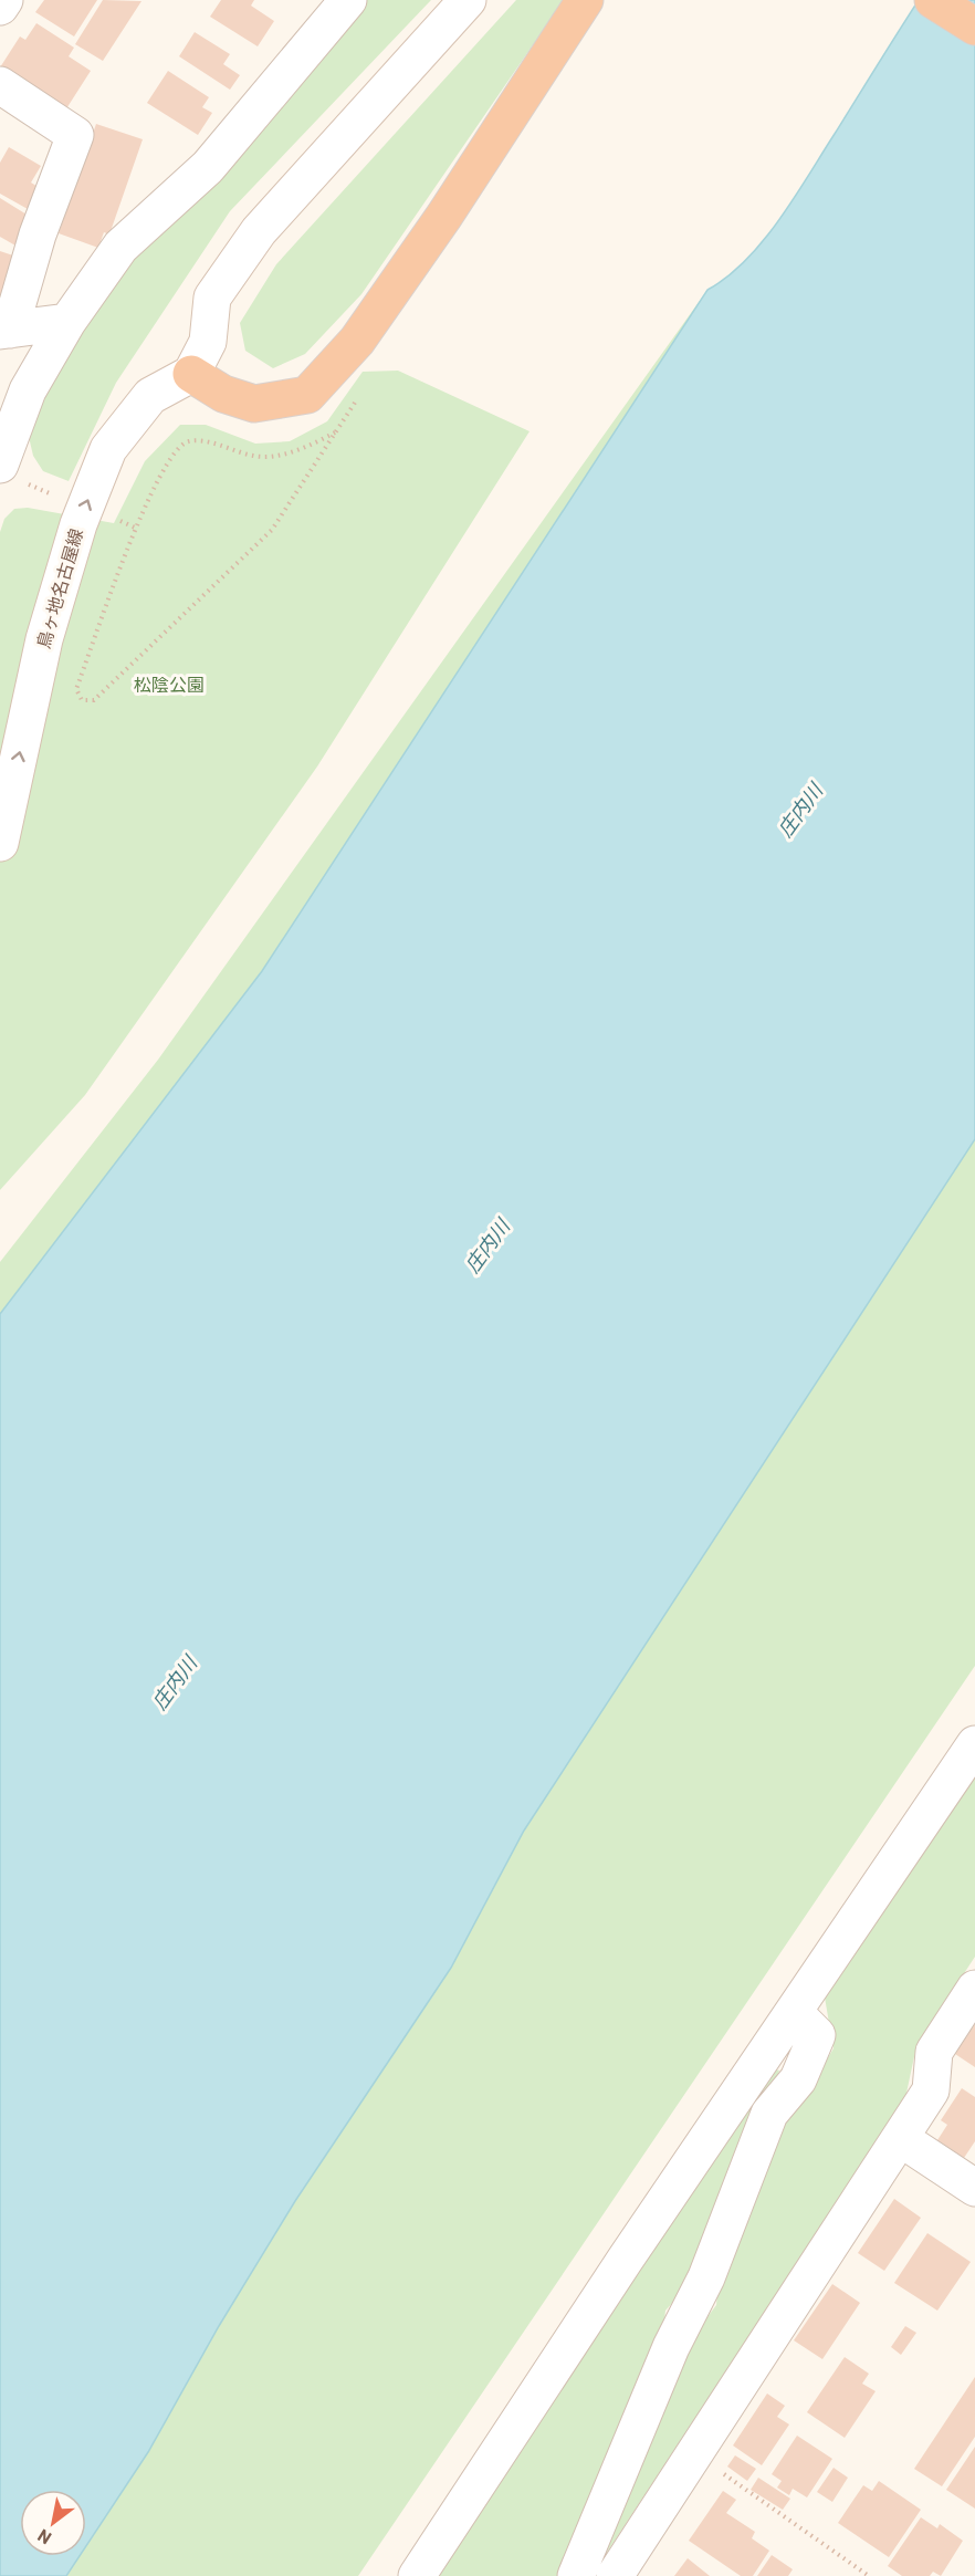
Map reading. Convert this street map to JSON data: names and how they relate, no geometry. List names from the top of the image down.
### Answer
{
  "streets": {
    "street": ["鳥ヶ地名古屋線"]
  },
  "water": ["庄内川"],
  "parks": ["松陰公園"],
  "north": "bottom left"
}
